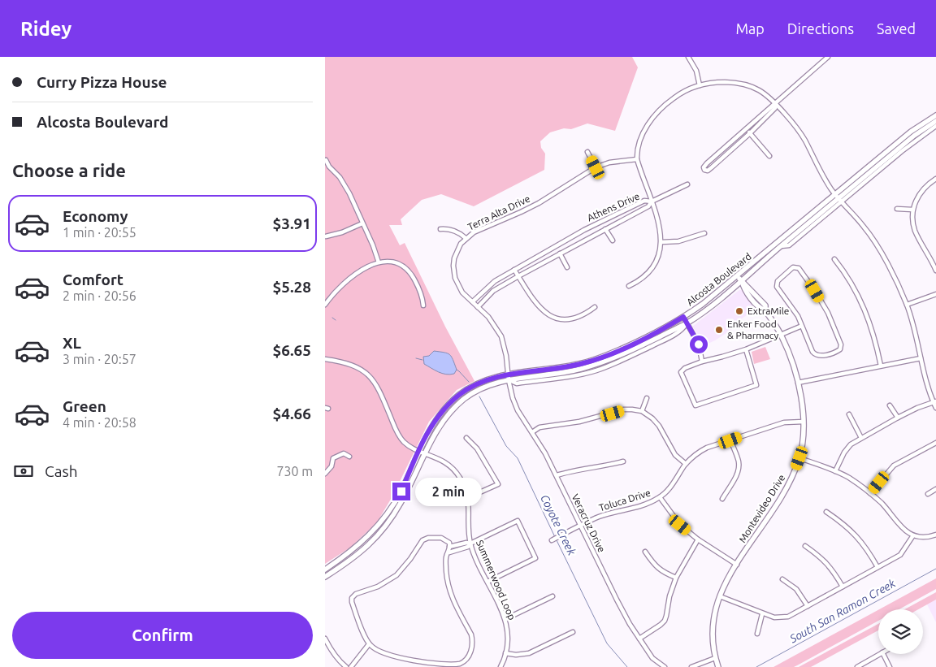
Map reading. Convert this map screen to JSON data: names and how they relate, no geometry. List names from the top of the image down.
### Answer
{
  "streets": {
    "main road": ["Alcosta Boulevard", "Montevideo Drive"],
    "street": [
      "Athens Drive",
      "Terra Alta Drive",
      "Toluca Drive",
      "Veracruz Drive",
      "Summerwood Loop"
    ]
  },
  "crossings": [
    ["Athens Drive", "Terra Alta Drive"],
    ["Terra Alta Drive", "Alcosta Boulevard"],
    ["Terra Alta Drive", "Veracruz Drive"],
    ["Alcosta Boulevard", "Montevideo Drive"],
    ["Alcosta Boulevard", "Veracruz Drive"],
    ["Alcosta Boulevard", "Summerwood Loop"],
    ["Toluca Drive", "Montevideo Drive"],
    ["Toluca Drive", "Veracruz Drive"]
  ],
  "water": ["Coyote Creek", "South San Ramon Creek"],
  "places": ["ExtraMile", "Enker Food & Pharmacy"],
  "page": {
    "header": "Ridey",
    "nav": ["Map", "Directions", "Saved"],
    "banner": ["Curry Pizza House", "Alcosta Boulevard"],
    "heading": "Choose a ride",
    "list": [
      {
        "name": "Economy",
        "note": "1 min · 20:55",
        "value": "$3.91"
      },
      {
        "name": "Comfort",
        "note": "2 min · 20:56",
        "value": "$5.28"
      },
      {
        "name": "XL",
        "note": "3 min · 20:57",
        "value": "$6.65"
      },
      {
        "name": "Green",
        "note": "4 min · 20:58",
        "value": "$4.66"
      }
    ],
    "pay": ["Cash", "730 m"],
    "bubble": "2 min",
    "buttons": "Confirm"
  }
}
